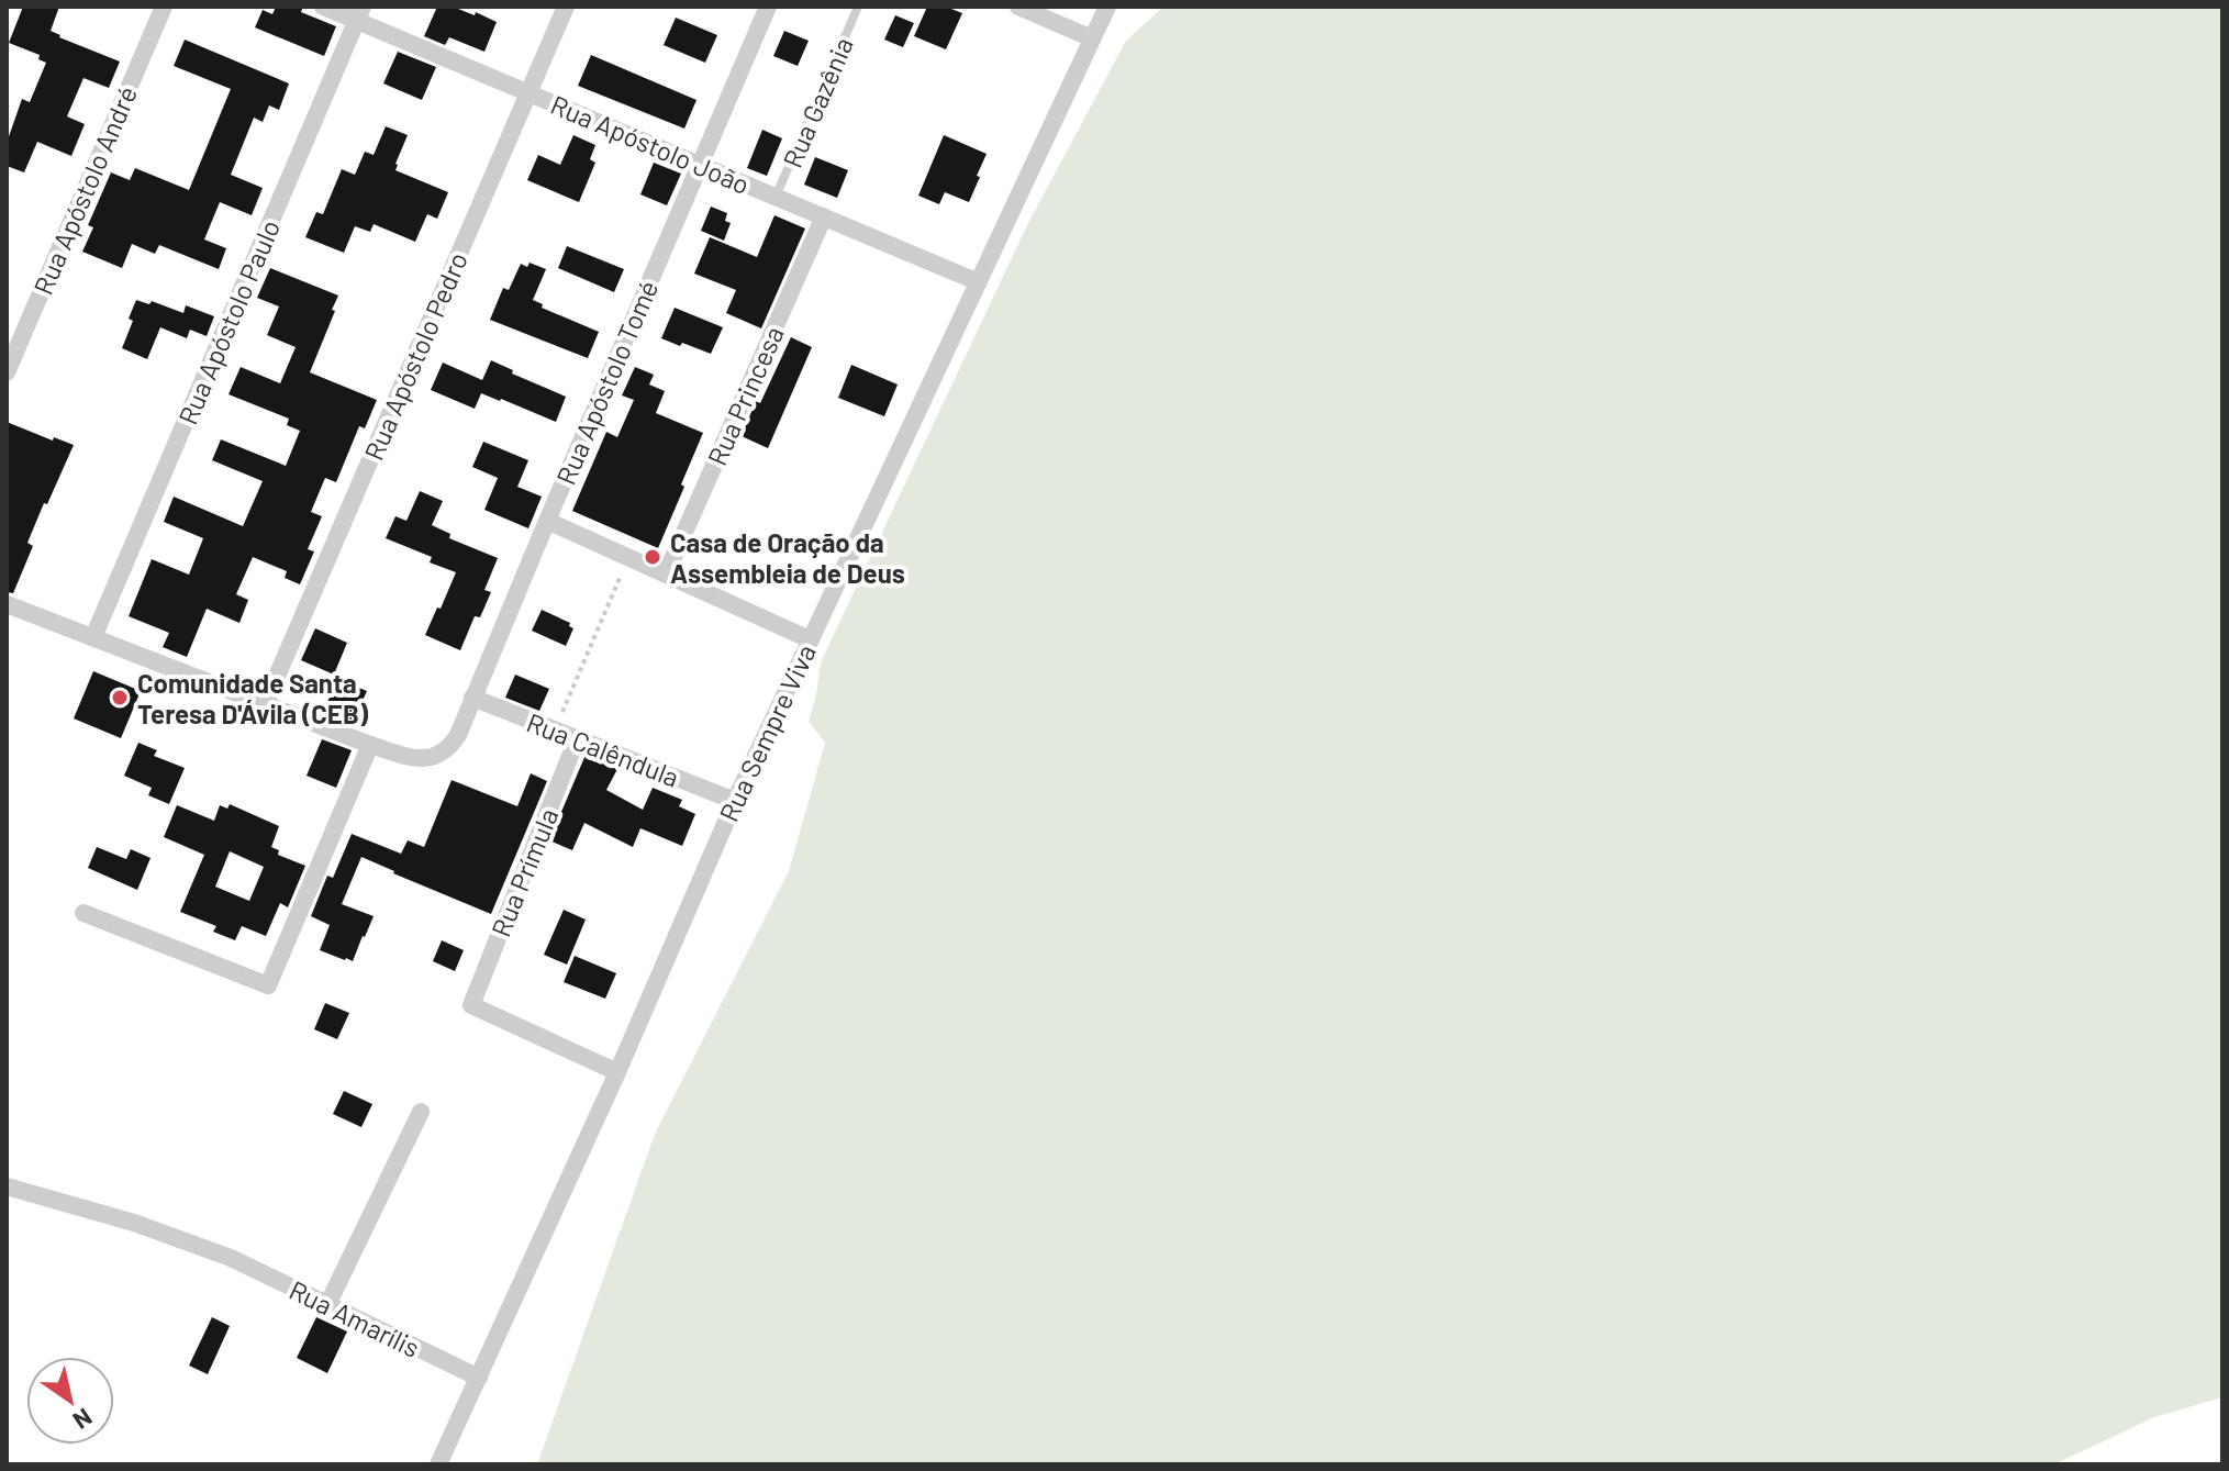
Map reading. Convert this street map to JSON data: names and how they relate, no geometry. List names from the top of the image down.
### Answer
{
  "streets": {
    "street": [
      "Rua Apóstolo João",
      "Rua Apóstolo André",
      "Rua Apóstolo Paulo",
      "Rua Apóstolo Pedro",
      "Rua Apóstolo Tomé",
      "Rua Princesa",
      "Rua Sempre Viva",
      "Rua Calêndula",
      "Rua Prímula",
      "Rua Amarílis"
    ],
    "lane": ["Rua Gazênia"]
  },
  "crossings": [
    ["Rua Gazênia", "Rua Apóstolo João"],
    ["Rua Apóstolo João", "Rua Apóstolo Paulo"],
    ["Rua Apóstolo João", "Rua Apóstolo Pedro"],
    ["Rua Apóstolo João", "Rua Apóstolo Tomé"],
    ["Rua Apóstolo João", "Rua Princesa"],
    ["Rua Apóstolo João", "Rua Sempre Viva"],
    ["Rua Apóstolo Tomé", "Rua Calêndula"],
    ["Rua Sempre Viva", "Rua Calêndula"],
    ["Rua Sempre Viva", "Rua Prímula"],
    ["Rua Sempre Viva", "Rua Amarílis"],
    ["Rua Calêndula", "Rua Prímula"]
  ],
  "places": ["Casa de Oração da Assembleia de Deus", "Comunidade Santa Teresa D'Ávila (CEB)"],
  "north": "bottom right"
}
